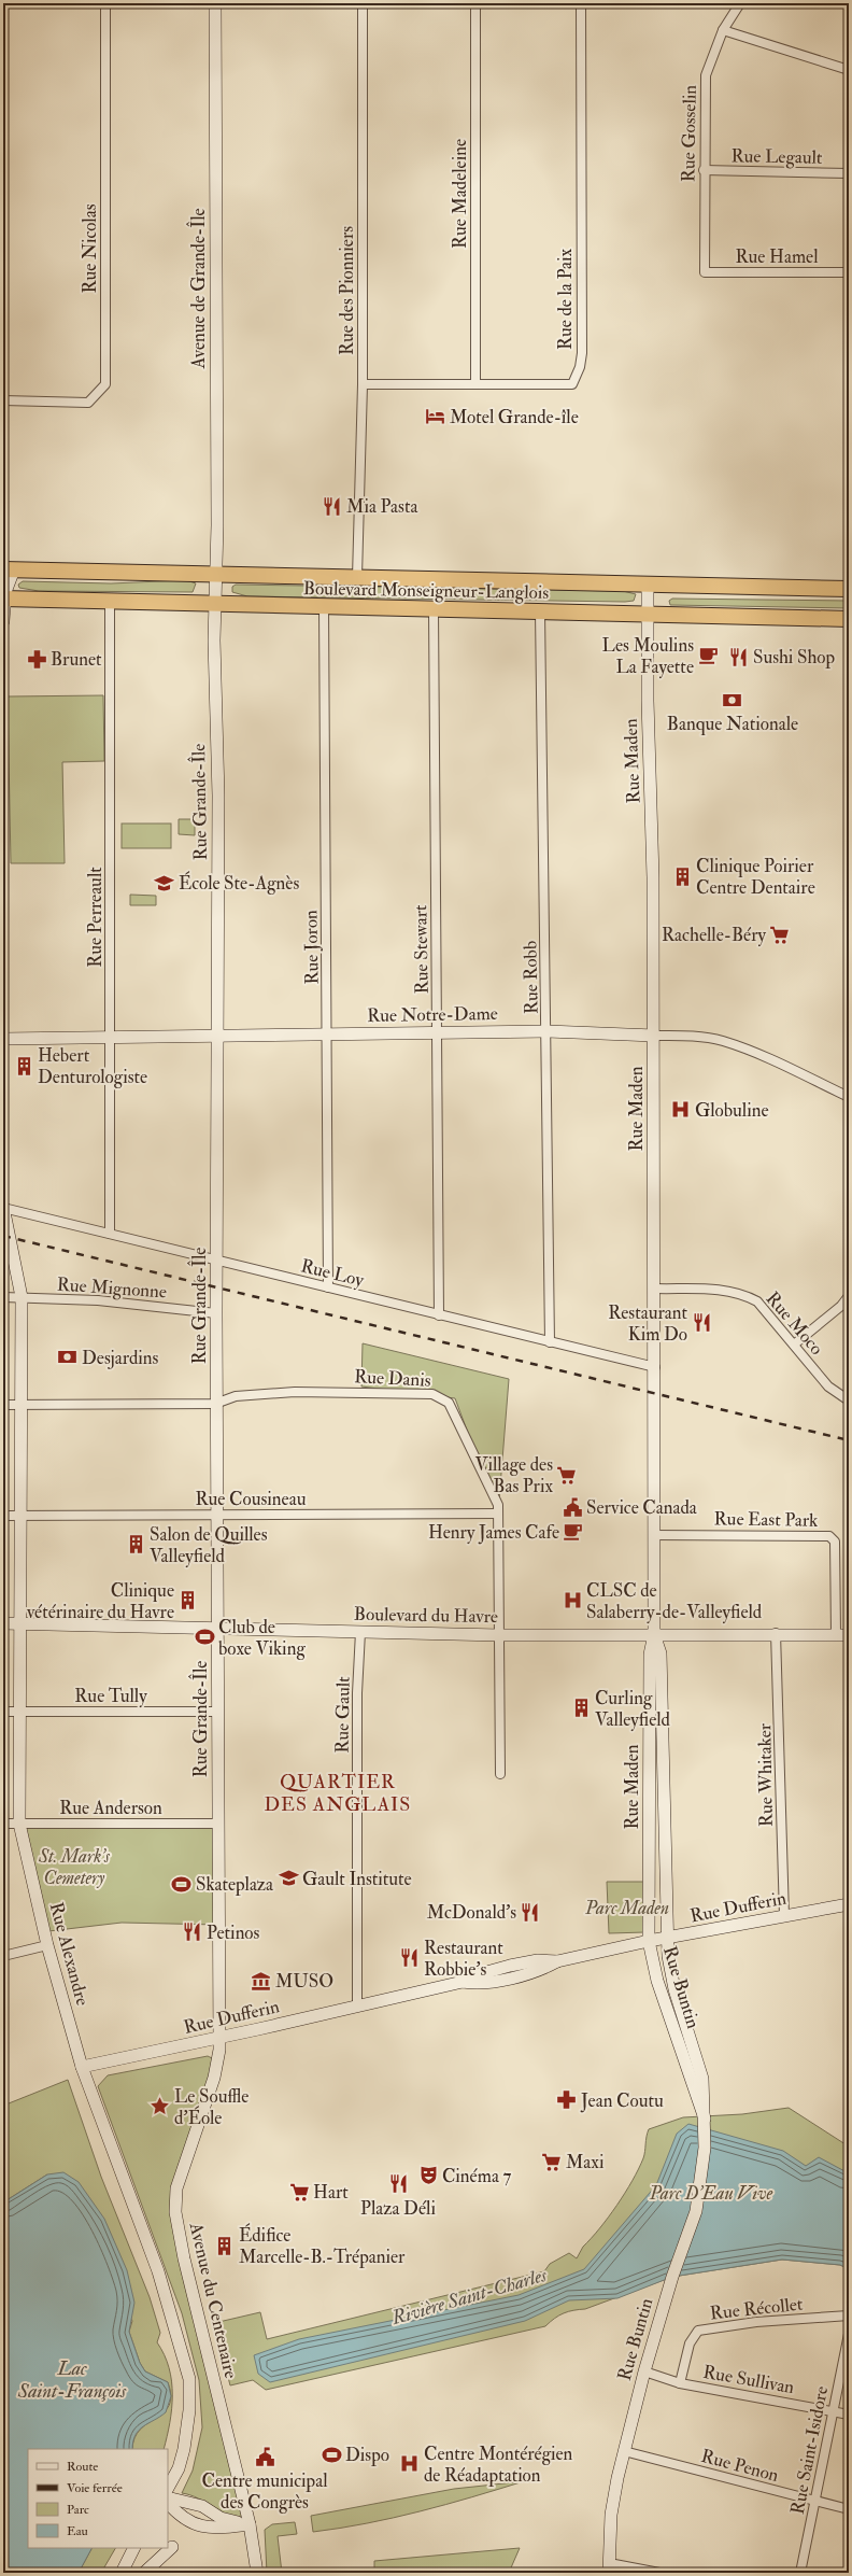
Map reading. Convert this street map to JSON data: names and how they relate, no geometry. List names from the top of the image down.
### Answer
{
  "streets": {
    "highway": ["Boulevard Monseigneur-Langlois"],
    "street": [
      "Rue Gosselin",
      "Rue Legault",
      "Rue Madeleine",
      "Rue Nicolas",
      "Rue Hamel",
      "Avenue de Grande-Île",
      "Rue des Pionniers",
      "Rue de la Paix",
      "Rue Maden",
      "Rue Grande-Île",
      "Rue Perreault",
      "Rue Joron",
      "Rue Stewart",
      "Rue Robb",
      "Rue Notre-Dame",
      "Rue Loy",
      "Rue Mignonne",
      "Rue Moco",
      "Rue Danis",
      "Rue Cousineau",
      "Rue East Park",
      "Boulevard du Havre",
      "Rue Tully",
      "Rue Gault",
      "Rue Whitaker",
      "Rue Anderson",
      "Rue Dufferin",
      "Rue Alexandre",
      "Rue Buntin",
      "Avenue du Centenaire",
      "Rue Récollet",
      "Rue Sullivan",
      "Rue Saint-Isidore",
      "Rue Penon"
    ]
  },
  "crossings": [
    ["Rue Gosselin", "Rue Legault"],
    ["Rue Gosselin", "Rue Hamel"],
    ["Rue Madeleine", "Rue de la Paix"],
    ["Avenue de Grande-Île", "Boulevard Monseigneur-Langlois"],
    ["Avenue de Grande-Île", "Rue Grande-Île"],
    ["Rue des Pionniers", "Rue de la Paix"],
    ["Rue des Pionniers", "Boulevard Monseigneur-Langlois"],
    ["Boulevard Monseigneur-Langlois", "Rue Maden"],
    ["Boulevard Monseigneur-Langlois", "Rue Grande-Île"],
    ["Boulevard Monseigneur-Langlois", "Rue Perreault"],
    ["Boulevard Monseigneur-Langlois", "Rue Joron"],
    ["Boulevard Monseigneur-Langlois", "Rue Stewart"],
    ["Boulevard Monseigneur-Langlois", "Rue Robb"],
    ["Rue Maden", "Rue Notre-Dame"],
    ["Rue Maden", "Rue Loy"],
    ["Rue Maden", "Rue Moco"],
    ["Rue Maden", "Rue East Park"],
    ["Rue Maden", "Boulevard du Havre"],
    ["Rue Maden", "Rue Dufferin"],
    ["Rue Maden", "Rue Buntin"],
    ["Rue Grande-Île", "Rue Notre-Dame"],
    ["Rue Grande-Île", "Rue Loy"],
    ["Rue Grande-Île", "Rue Mignonne"],
    ["Rue Grande-Île", "Rue Danis"],
    ["Rue Grande-Île", "Rue Cousineau"],
    ["Rue Grande-Île", "Boulevard du Havre"],
    ["Rue Grande-Île", "Rue Tully"],
    ["Rue Grande-Île", "Rue Anderson"],
    ["Rue Grande-Île", "Rue Dufferin"],
    ["Rue Grande-Île", "Avenue du Centenaire"],
    ["Rue Perreault", "Rue Notre-Dame"],
    ["Rue Perreault", "Rue Loy"],
    ["Rue Joron", "Rue Notre-Dame"],
    ["Rue Joron", "Rue Loy"],
    ["Rue Stewart", "Rue Notre-Dame"],
    ["Rue Stewart", "Rue Loy"],
    ["Rue Robb", "Rue Notre-Dame"],
    ["Rue Robb", "Rue Loy"],
    ["Rue Loy", "Rue Alexandre"],
    ["Rue Mignonne", "Rue Alexandre"],
    ["Rue Danis", "Rue Cousineau"],
    ["Rue Danis", "Boulevard du Havre"],
    ["Rue Danis", "Rue Alexandre"],
    ["Rue Cousineau", "Rue Alexandre"],
    ["Rue East Park", "Boulevard du Havre"],
    ["Boulevard du Havre", "Rue Gault"],
    ["Boulevard du Havre", "Rue Whitaker"],
    ["Boulevard du Havre", "Rue Alexandre"],
    ["Rue Tully", "Rue Alexandre"],
    ["Rue Gault", "Rue Dufferin"],
    ["Rue Whitaker", "Rue Dufferin"],
    ["Rue Anderson", "Rue Alexandre"],
    ["Rue Dufferin", "Rue Alexandre"],
    ["Rue Dufferin", "Rue Buntin"],
    ["Rue Dufferin", "Avenue du Centenaire"],
    ["Rue Buntin", "Rue Sullivan"],
    ["Rue Buntin", "Rue Penon"],
    ["Rue Récollet", "Rue Sullivan"],
    ["Rue Sullivan", "Rue Saint-Isidore"],
    ["Rue Saint-Isidore", "Rue Penon"]
  ],
  "districts": ["QUARTIER DES ANGLAIS"],
  "water": ["Rivière Saint-Charles", "Lac Saint-François"],
  "parks": ["St. Mark's Cemetery", "Parc Maden", "Parc D'Eau Vive"],
  "places": {
    "hotel": ["Motel Grande-île"],
    "restaurant": [
      "Mia Pasta",
      "Sushi Shop",
      "Restaurant Kim Do",
      "McDonald's",
      "Petinos",
      "Restaurant Robbie's",
      "Plaza Déli"
    ],
    "cafe": ["Les Moulins La Fayette", "Henry James Cafe"],
    "pharmacy": ["Brunet", "Jean Coutu"],
    "bank": ["Banque Nationale", "Desjardins"],
    "building": [
      "Clinique Poirier Centre Dentaire",
      "Hebert Denturologiste",
      "Salon de Quilles Valleyfield",
      "Clinique vétérinaire du Havre",
      "Curling Valleyfield",
      "Édifice Marcelle-B.-Trépanier"
    ],
    "school or university": ["École Ste-Agnès", "Gault Institute"],
    "supermarket": [
      "Rachelle-Béry",
      "Village des Bas Prix",
      "Maxi",
      "Hart"
    ],
    "hospital": ["Globuline", "CLSC de Salaberry-de-Valleyfield", "Centre Montérégien de Réadaptation"],
    "public building": ["Service Canada", "Centre municipal des Congrès"],
    "sports": ["Club de boxe Viking", "Skateplaza", "Dispo"],
    "museum": ["MUSO"],
    "place": ["Le Souffle d'Éole"],
    "theatre": ["Cinéma 7"]
  },
  "legend": [
    "Route",
    "Voie ferrée",
    "Parc",
    "Eau"
  ]
}
